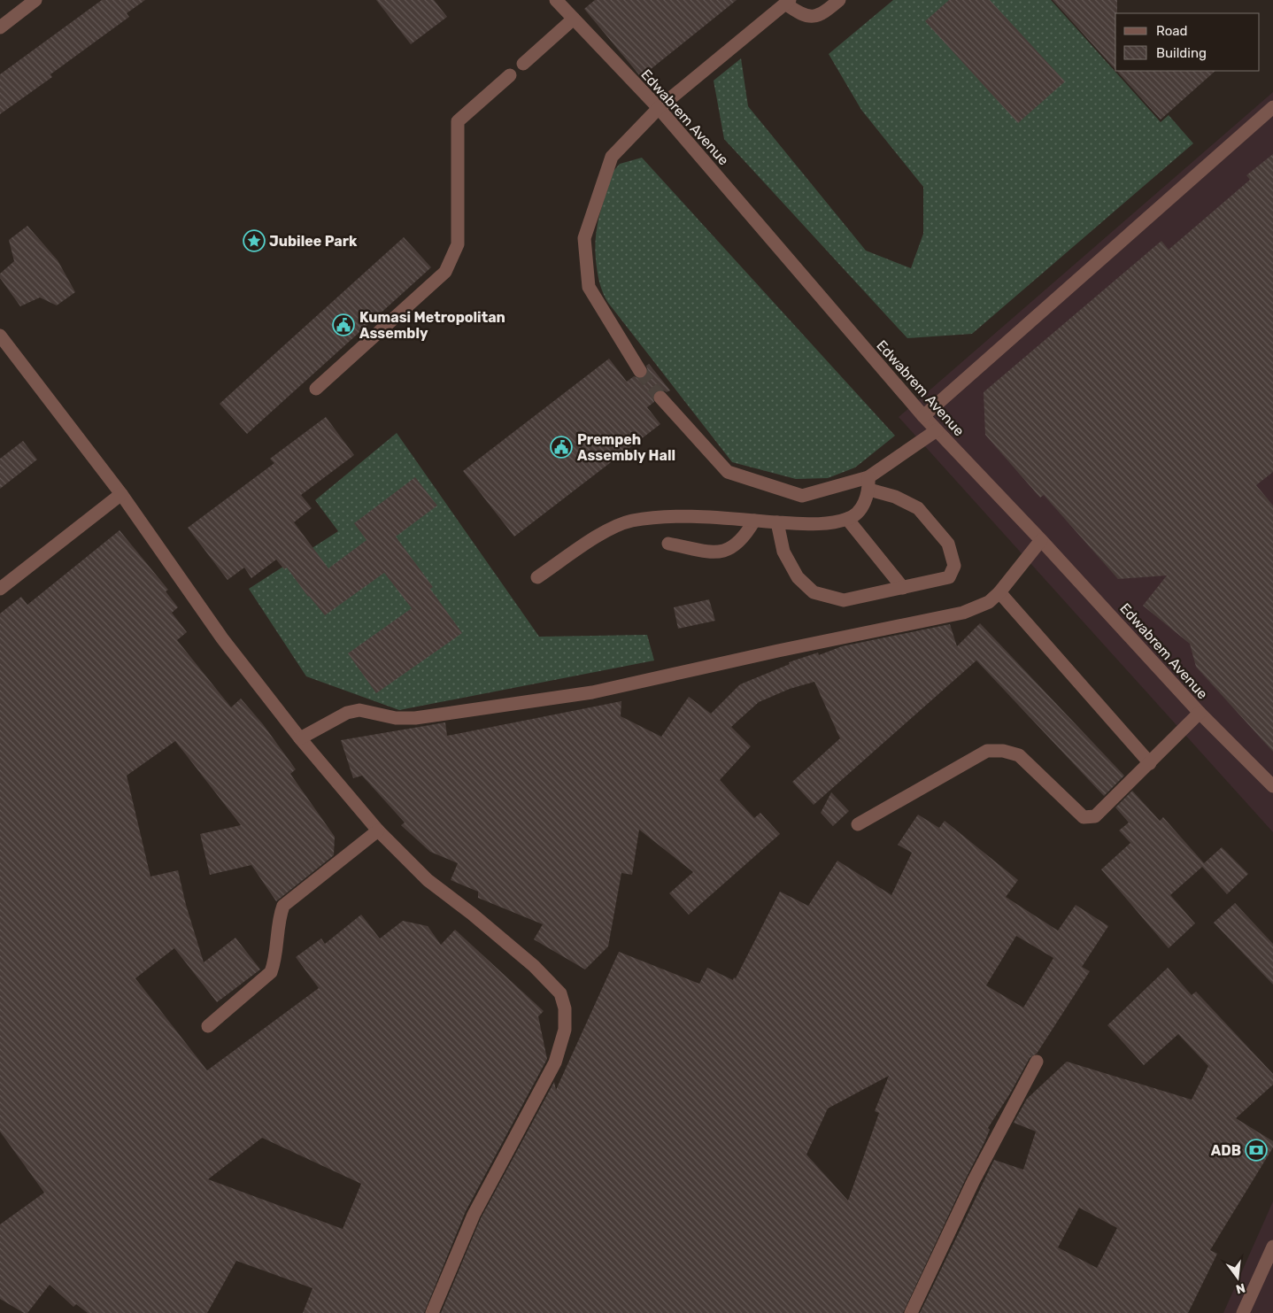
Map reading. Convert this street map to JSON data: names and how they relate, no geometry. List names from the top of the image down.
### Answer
{
  "streets": {
    "street": ["Edwabrem Avenue"]
  },
  "places": {
    "place": ["Jubilee Park"],
    "public building": ["Kumasi Metropolitan Assembly", "Prempeh Assembly Hall"],
    "bank": ["ADB"]
  },
  "legend": ["Road", "Building"],
  "north": "bottom"
}
